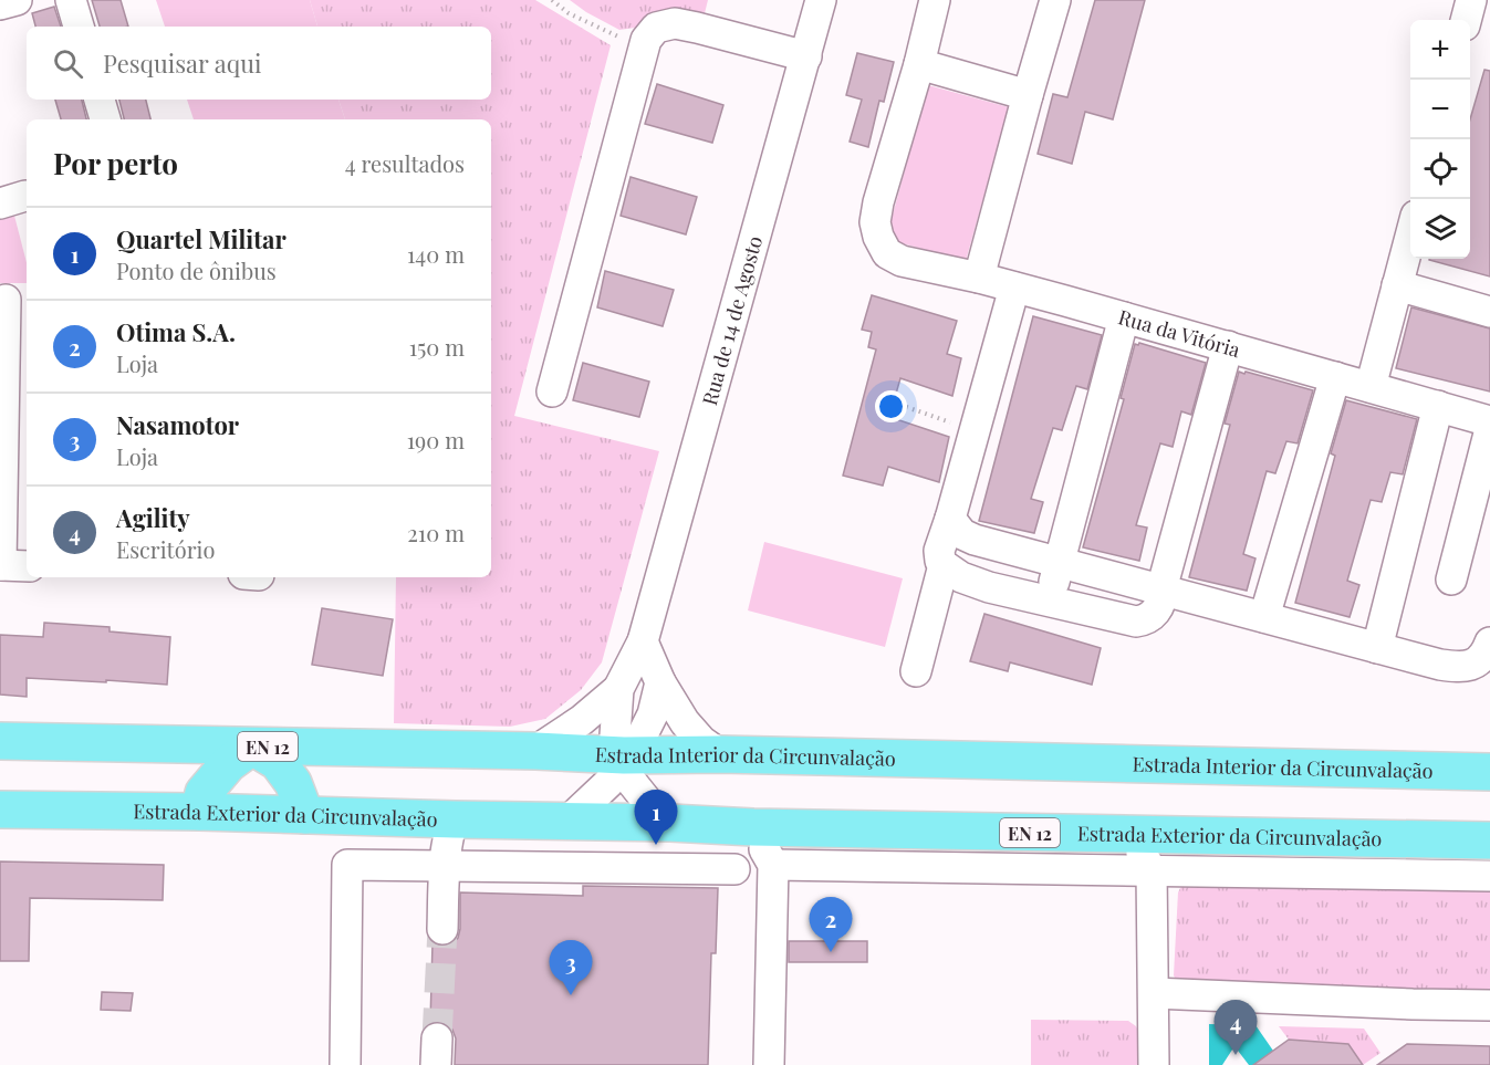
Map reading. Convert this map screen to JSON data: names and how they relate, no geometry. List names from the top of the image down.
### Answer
{
  "streets": {
    "main road": ["EN 12", "Estrada Interior da Circunvalação", "Estrada Exterior da Circunvalação"],
    "street": ["Rua de 14 de Agosto", "Rua da Vitória"]
  },
  "crossings": [
    ["Rua de 14 de Agosto", "Estrada Interior da Circunvalação"],
    ["Rua de 14 de Agosto", "Estrada Exterior da Circunvalação"]
  ],
  "page": {
    "map_buttons": ["+", "−"],
    "search": "Pesquisar aqui",
    "heading": ["Por perto", "4 resultados"],
    "list": [
      {
        "mark": "1",
        "name": "Quartel Militar",
        "note": "Ponto de ônibus",
        "value": "140 m"
      },
      {
        "mark": "2",
        "name": "Otima S.A.",
        "note": "Loja",
        "value": "150 m"
      },
      {
        "mark": "3",
        "name": "Nasamotor",
        "note": "Loja",
        "value": "190 m"
      },
      {
        "mark": "4",
        "name": "Agility",
        "note": "Escritório",
        "value": "210 m"
      }
    ],
    "pins": [
      "1",
      "2",
      "3",
      "4"
    ]
  }
}
